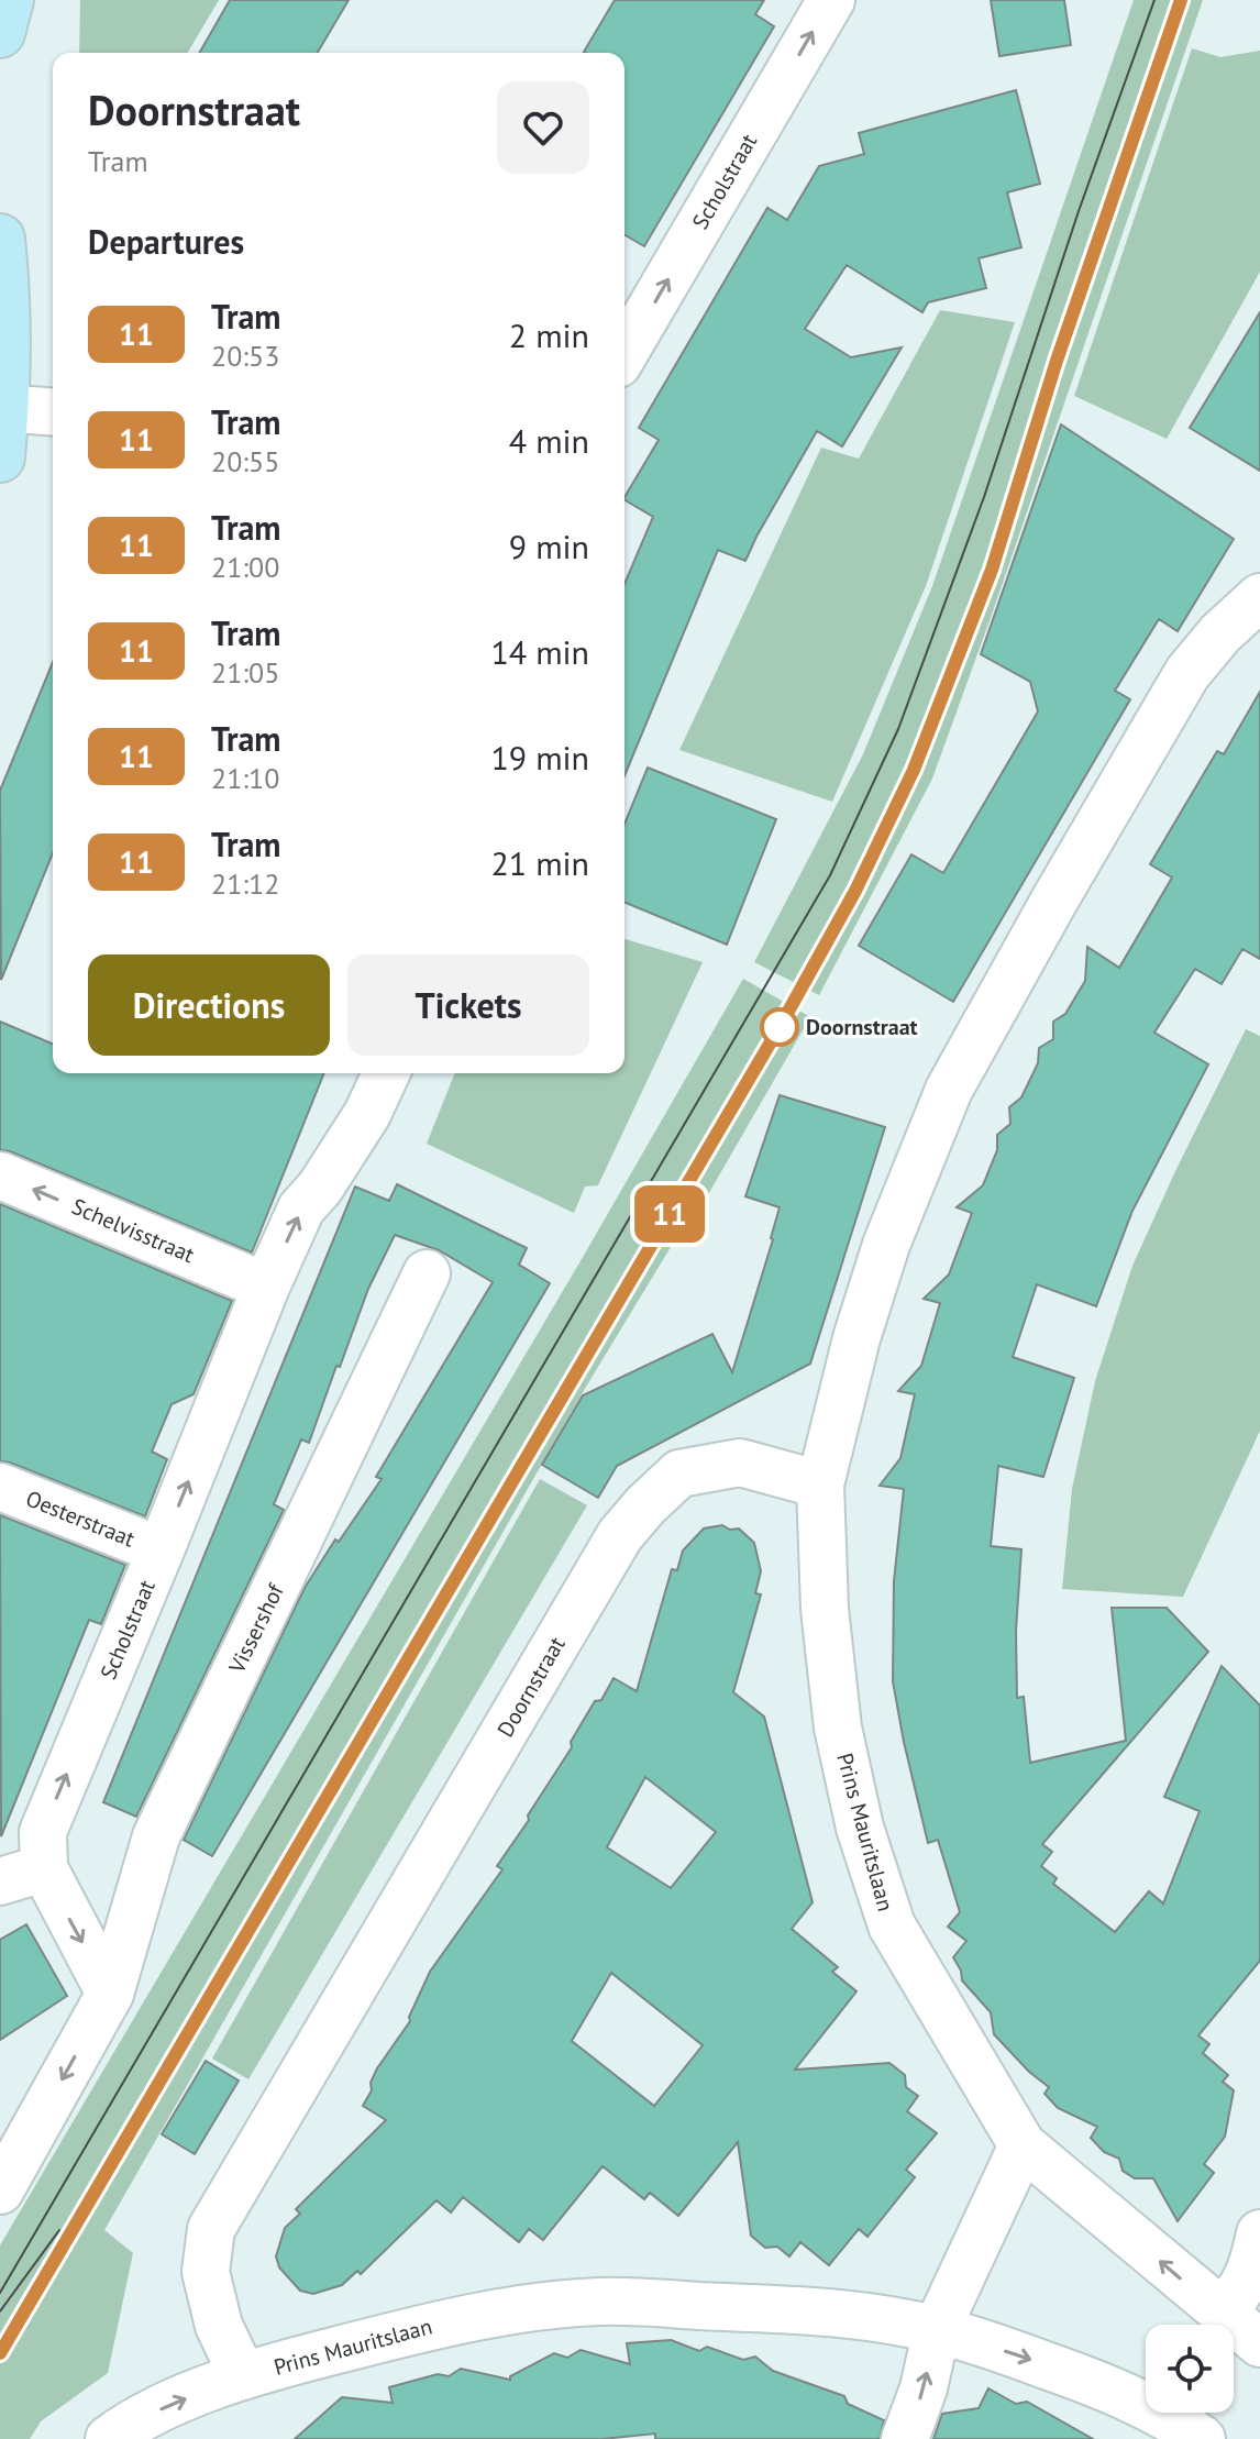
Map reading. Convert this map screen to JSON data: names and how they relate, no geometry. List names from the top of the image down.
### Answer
{
  "streets": {
    "street": [
      "Scholstraat",
      "Schelvisstraat",
      "Oesterstraat",
      "Vissershof",
      "Doornstraat",
      "Prins Mauritslaan"
    ]
  },
  "crossings": [
    ["Scholstraat", "Schelvisstraat"],
    ["Scholstraat", "Oesterstraat"],
    ["Doornstraat", "Prins Mauritslaan"]
  ],
  "one_way": ["Scholstraat", "Schelvisstraat"],
  "places": ["Doornstraat"],
  "lines": ["tram line 11"],
  "page": {
    "on_map": "11",
    "heading": [
      ["Doornstraat", "Tram"],
      "Departures"
    ],
    "list": [
      {
        "mark": "11",
        "name": "Tram",
        "note": "20:53",
        "value": "2 min"
      },
      {
        "mark": "11",
        "name": "Tram",
        "note": "20:55",
        "value": "4 min"
      },
      {
        "mark": "11",
        "name": "Tram",
        "note": "21:00",
        "value": "9 min"
      },
      {
        "mark": "11",
        "name": "Tram",
        "note": "21:05",
        "value": "14 min"
      },
      {
        "mark": "11",
        "name": "Tram",
        "note": "21:10",
        "value": "19 min"
      },
      {
        "mark": "11",
        "name": "Tram",
        "note": "21:12",
        "value": "21 min"
      }
    ],
    "buttons": ["Directions", "Tickets"]
  }
}
